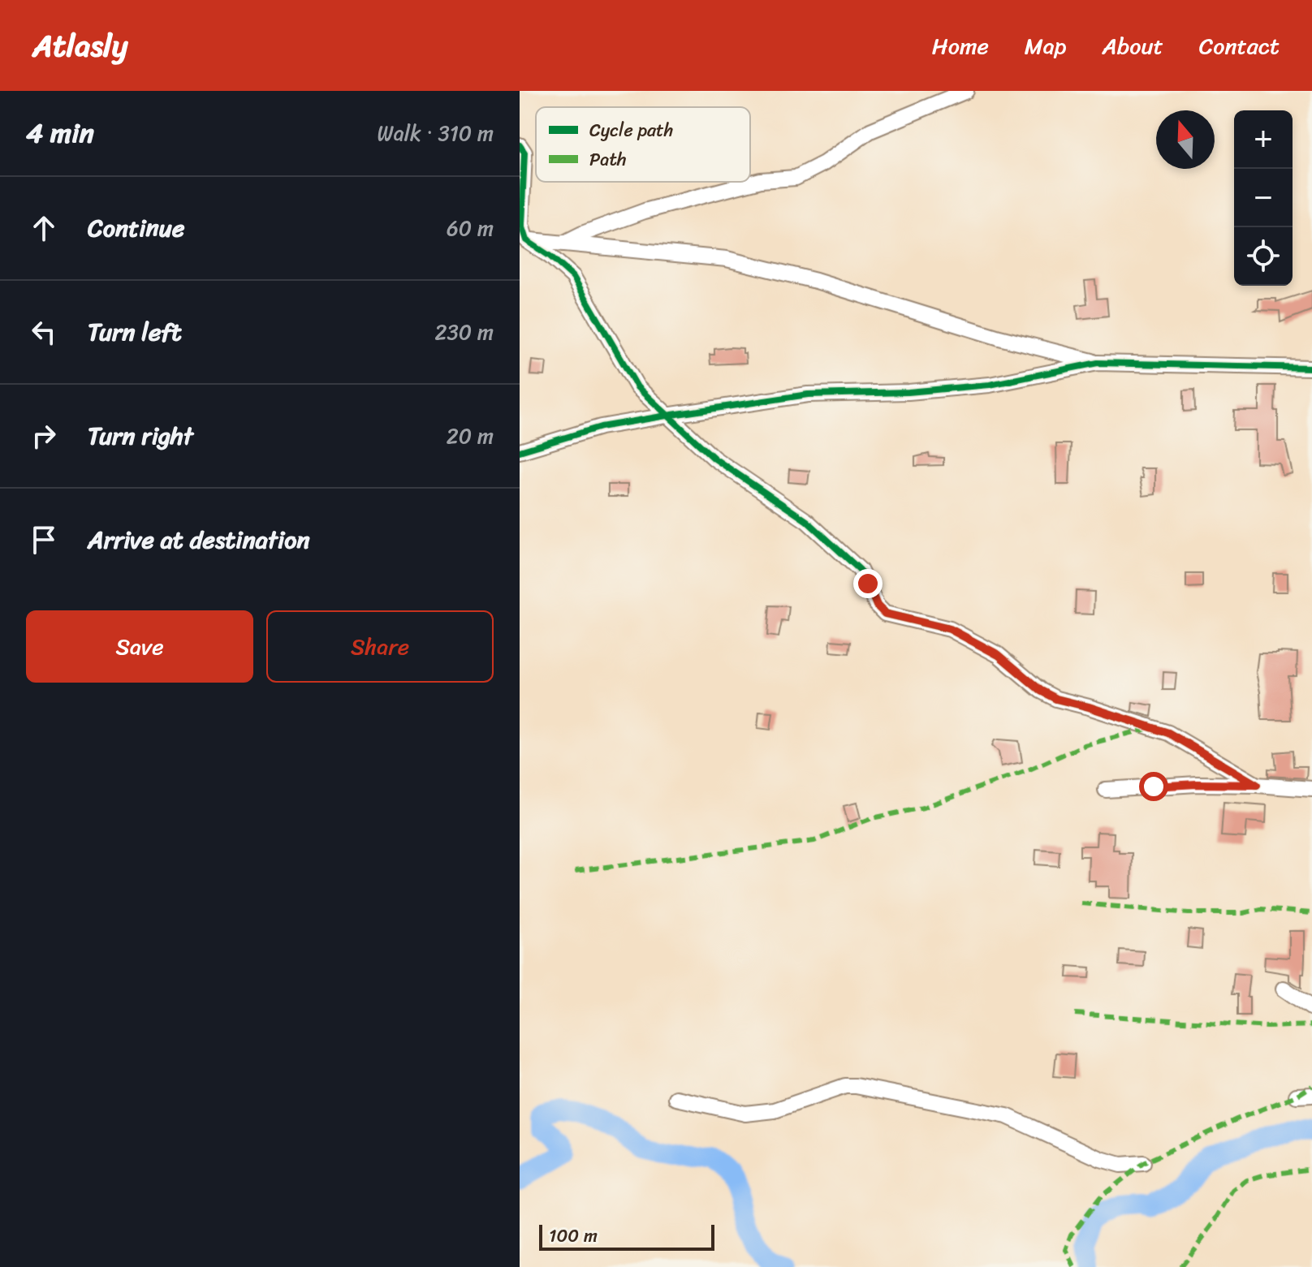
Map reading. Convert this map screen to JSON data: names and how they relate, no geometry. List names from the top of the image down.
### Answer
{
  "legend": ["Cycle path", "Path"],
  "scale_bar": "100 m",
  "north": "top",
  "page": {
    "header": "Atlasly",
    "nav": [
      "Home",
      "Map",
      "About",
      "Contact"
    ],
    "heading": ["4 min", "Walk · 310 m"],
    "map_buttons": ["+", "−"],
    "list": [
      ["Continue", "60 m"],
      ["Turn left", "230 m"],
      ["Turn right", "20 m"],
      "Arrive at destination"
    ],
    "buttons": ["Save", "Share"],
    "scale": "100 m"
  }
}
